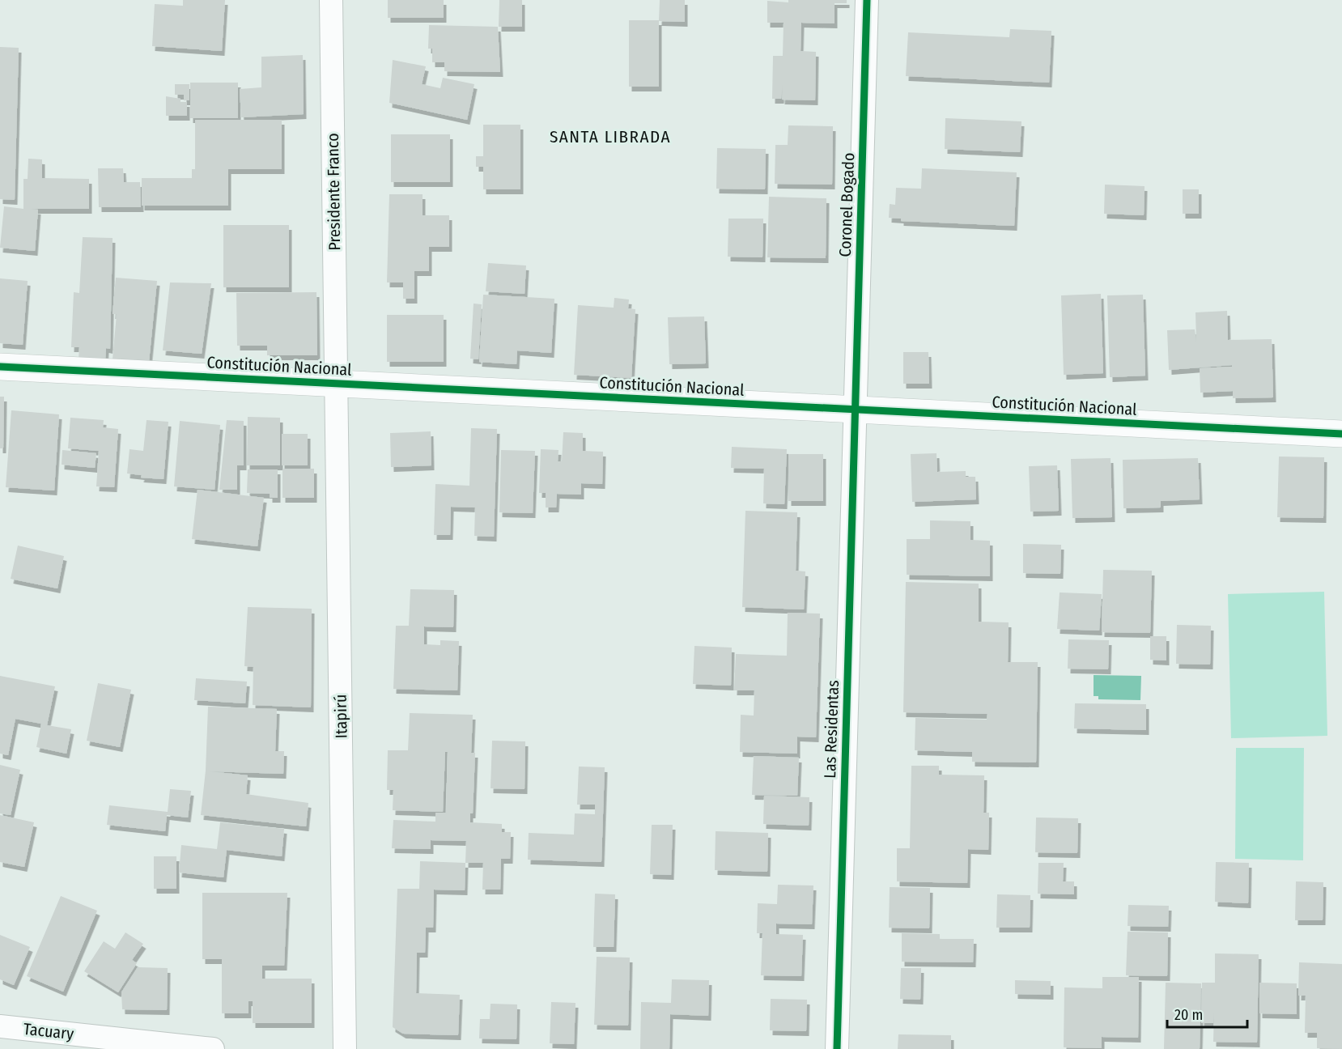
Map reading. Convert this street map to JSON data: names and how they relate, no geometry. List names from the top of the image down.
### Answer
{
  "streets": {
    "street": [
      "Presidente Franco",
      "Coronel Bogado",
      "Constitución Nacional",
      "Itapirú",
      "Las Residentas",
      "Tacuary"
    ]
  },
  "crossings": [
    ["Presidente Franco", "Constitución Nacional"],
    ["Presidente Franco", "Itapirú"],
    ["Coronel Bogado", "Constitución Nacional"],
    ["Coronel Bogado", "Las Residentas"],
    ["Constitución Nacional", "Itapirú"],
    ["Constitución Nacional", "Las Residentas"]
  ],
  "districts": ["SANTA LIBRADA"],
  "scale_bar": "20 m"
}
